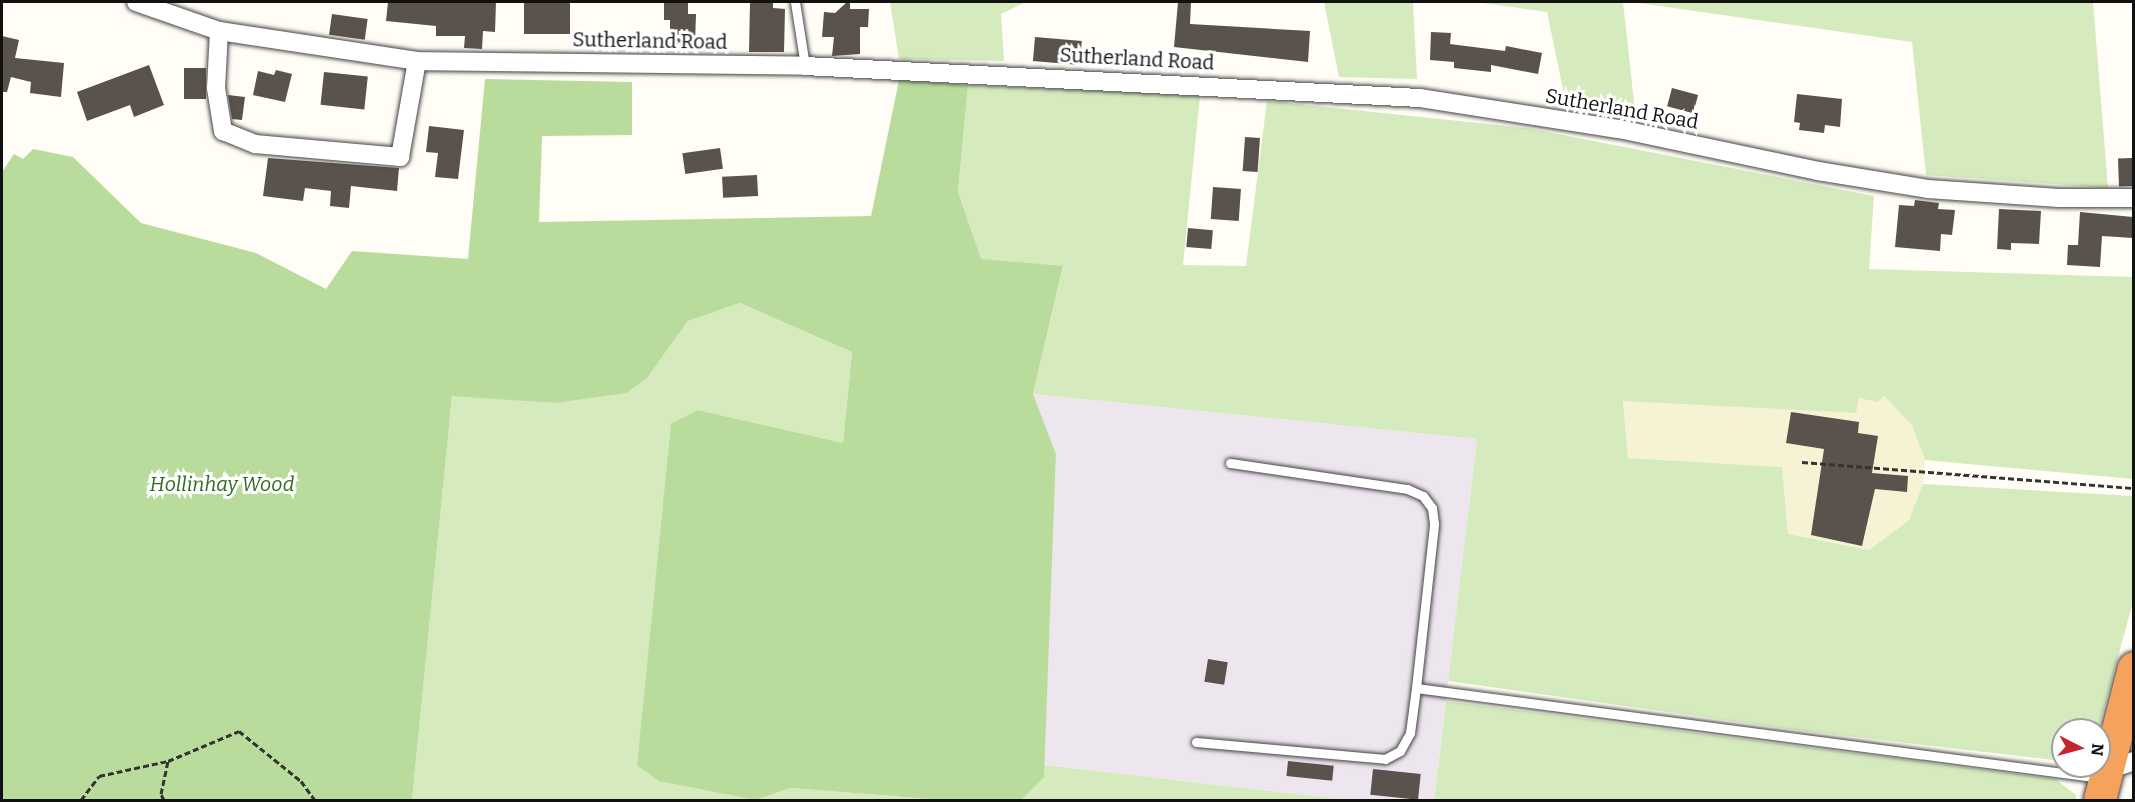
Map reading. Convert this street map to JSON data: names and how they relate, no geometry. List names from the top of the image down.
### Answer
{
  "streets": {
    "street": ["Sutherland Road"]
  },
  "parks": ["Hollinhay Wood"],
  "north": "right"
}
